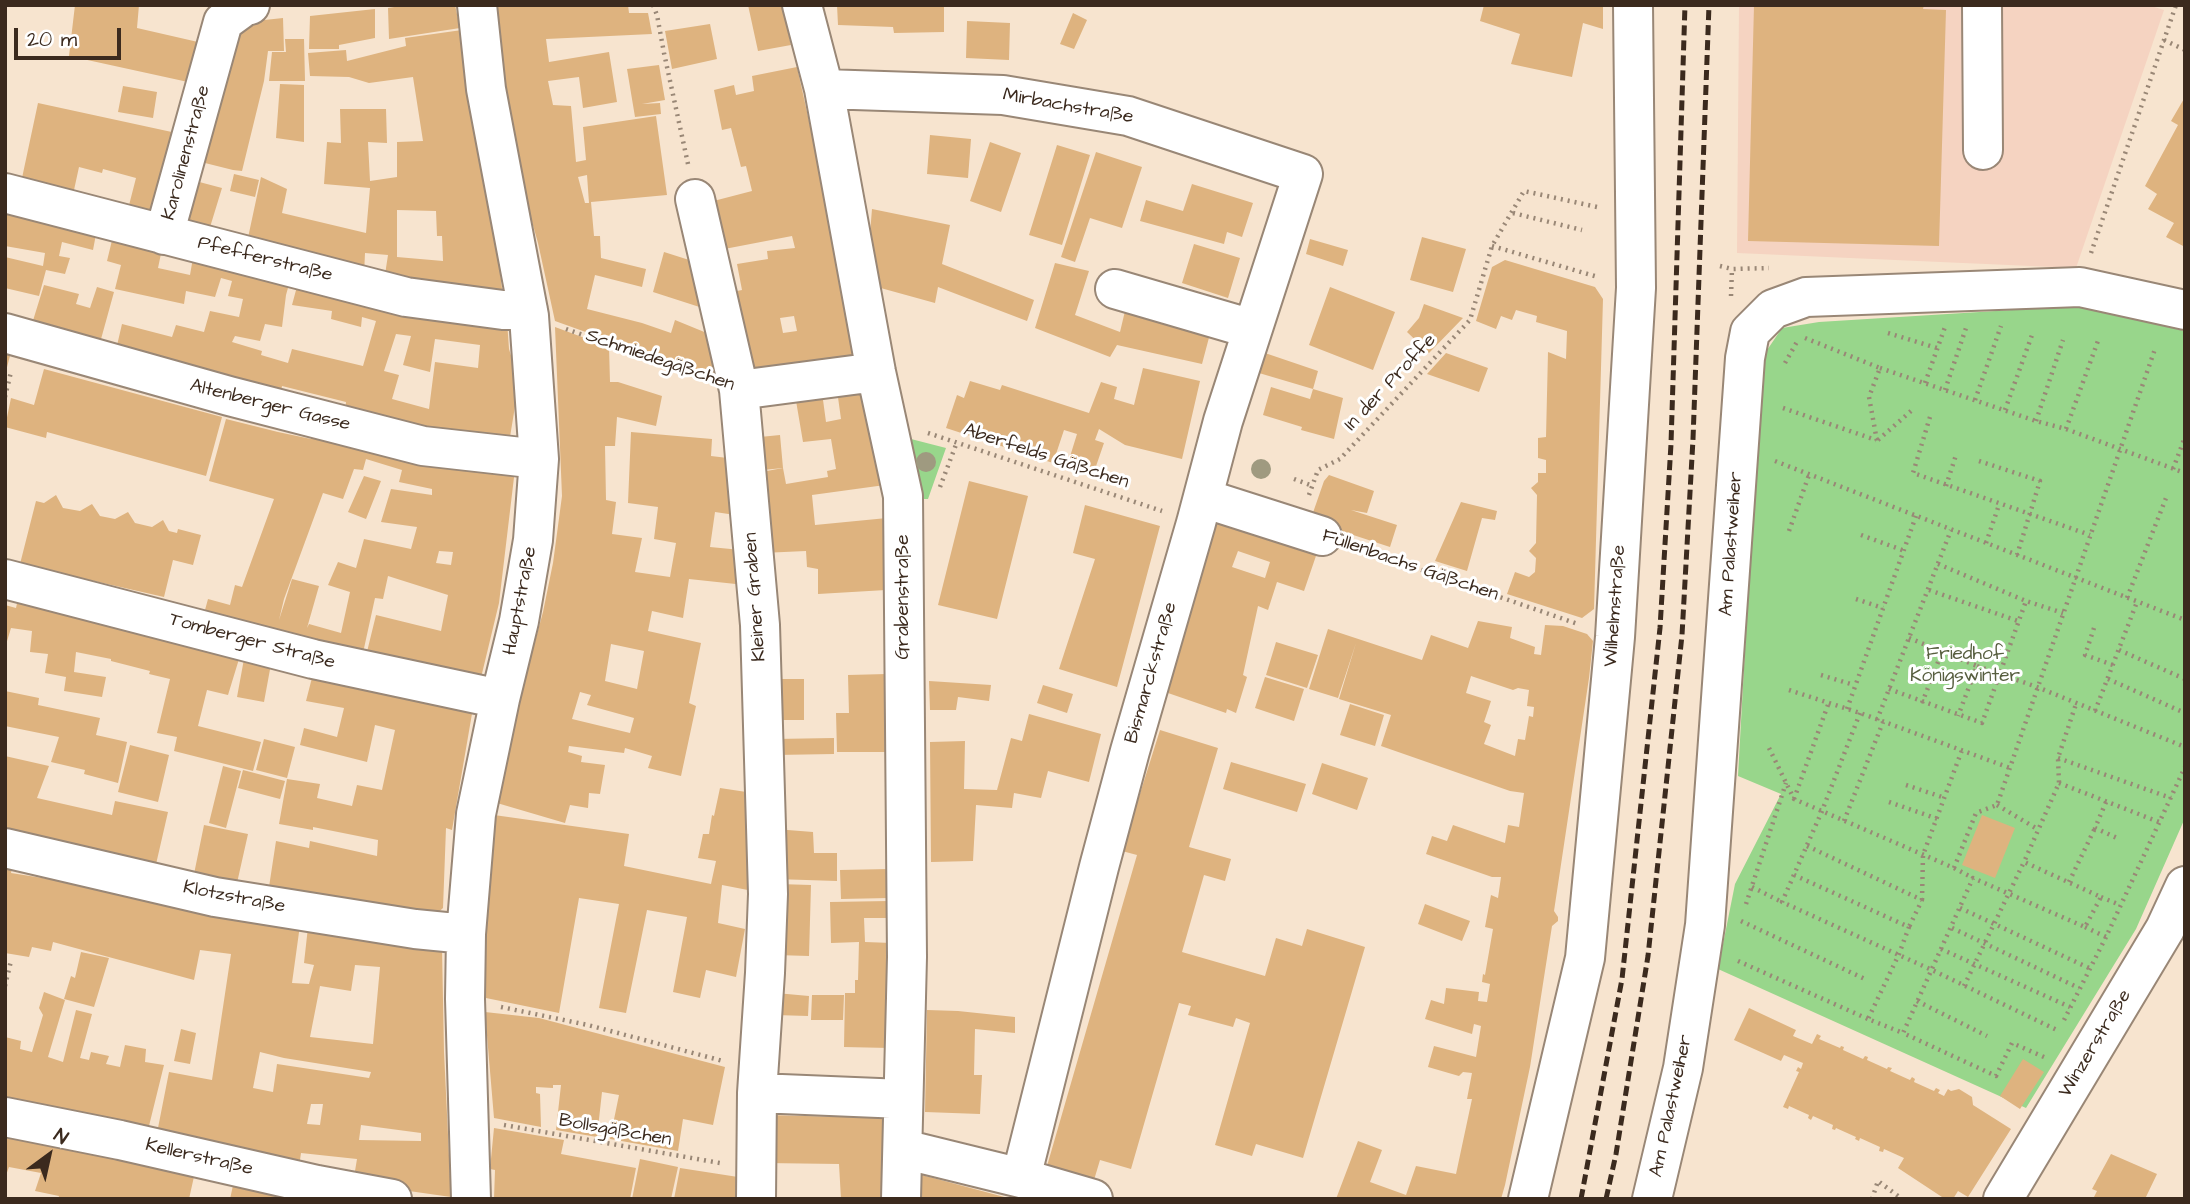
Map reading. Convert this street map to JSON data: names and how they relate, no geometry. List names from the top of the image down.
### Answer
{
  "streets": {
    "street": [
      "Mirbachstraße",
      "Karolinenstraße",
      "Pfefferstraße",
      "Schmiedegäßchen",
      "Altenberger Gasse",
      "Am Palastweiher",
      "Füllenbachs Gäßchen",
      "Kleiner Graben",
      "Grabenstraße",
      "Hauptstraße",
      "Wilhelmstraße",
      "Tomberger Straße",
      "Bismarckstraße",
      "Klotzstraße",
      "Winzerstraße",
      "Kellerstraße"
    ],
    "path": ["In der Proffe", "Aberfelds Gäßchen", "Bollsgäßchen"]
  },
  "crossings": [
    ["Mirbachstraße", "Grabenstraße"],
    ["Mirbachstraße", "Bismarckstraße"],
    ["Karolinenstraße", "Pfefferstraße"],
    ["Pfefferstraße", "Schmiedegäßchen"],
    ["Pfefferstraße", "Hauptstraße"],
    ["Schmiedegäßchen", "Kleiner Graben"],
    ["Schmiedegäßchen", "Grabenstraße"],
    ["Schmiedegäßchen", "Hauptstraße"],
    ["In der Proffe", "Füllenbachs Gäßchen"],
    ["In der Proffe", "Wilhelmstraße"],
    ["Altenberger Gasse", "Hauptstraße"],
    ["Aberfelds Gäßchen", "Füllenbachs Gäßchen"],
    ["Aberfelds Gäßchen", "Grabenstraße"],
    ["Aberfelds Gäßchen", "Bismarckstraße"],
    ["Füllenbachs Gäßchen", "Wilhelmstraße"],
    ["Füllenbachs Gäßchen", "Bismarckstraße"],
    ["Kleiner Graben", "Bollsgäßchen"],
    ["Hauptstraße", "Tomberger Straße"],
    ["Hauptstraße", "Klotzstraße"],
    ["Hauptstraße", "Bollsgäßchen"]
  ],
  "parks": ["Friedhof Königswinter"],
  "scale_bar": "20 m",
  "north": "top right"
}
